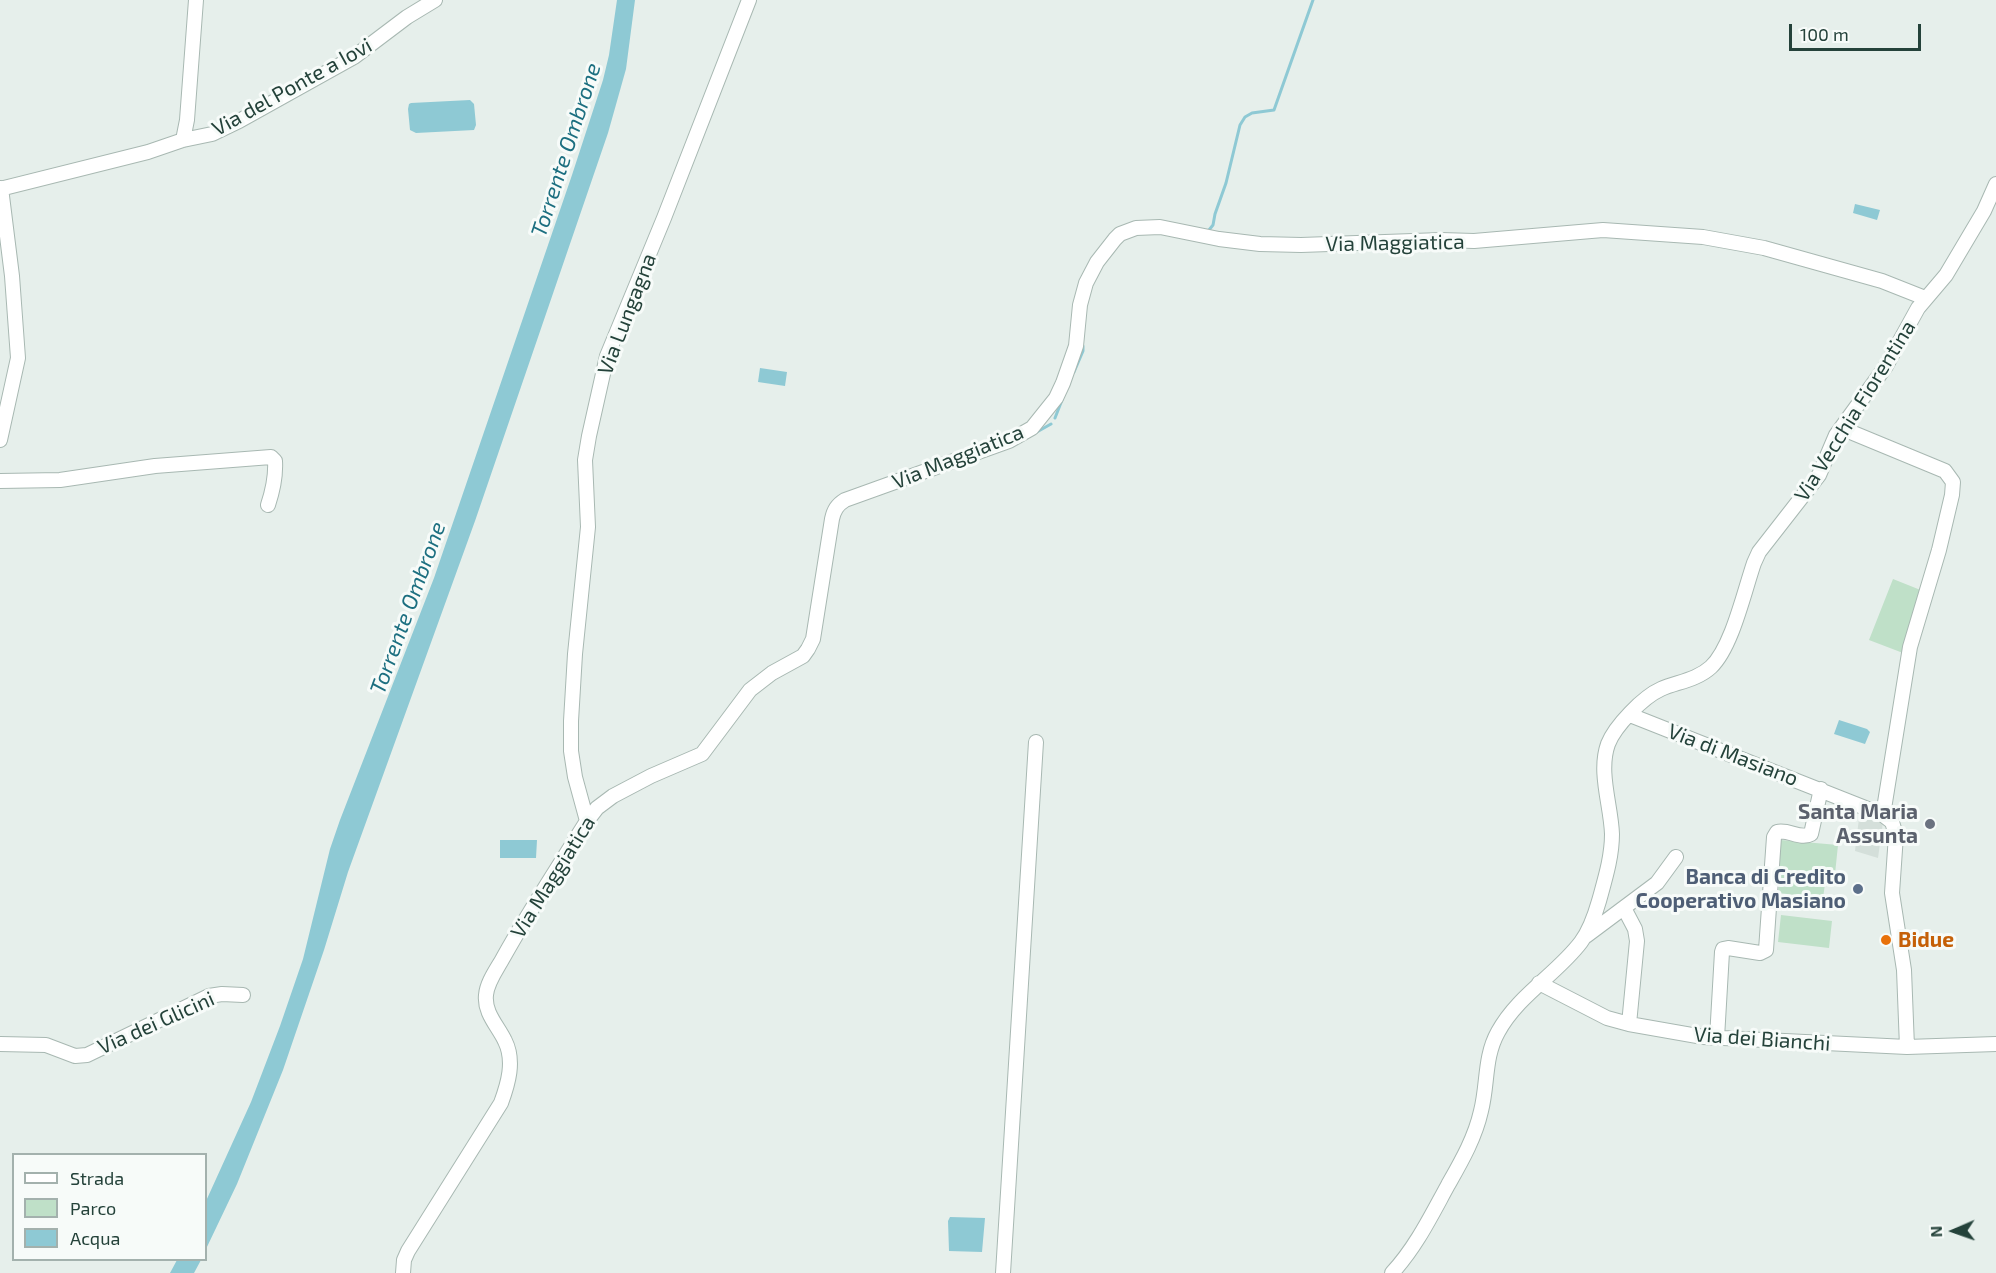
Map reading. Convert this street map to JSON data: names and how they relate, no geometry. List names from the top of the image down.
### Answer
{
  "streets": {
    "street": [
      "Via del Ponte a Iovi",
      "Via Maggiatica",
      "Via Lungagna",
      "Via Vecchia Fiorentina",
      "Via di Masiano",
      "Via dei Glicini",
      "Via dei Bianchi"
    ]
  },
  "crossings": [
    ["Via Maggiatica", "Via Lungagna"],
    ["Via Maggiatica", "Via Vecchia Fiorentina"],
    ["Via Vecchia Fiorentina", "Via di Masiano"],
    ["Via Vecchia Fiorentina", "Via dei Bianchi"]
  ],
  "water": ["Torrente Ombrone"],
  "places": ["Santa Maria Assunta", "Banca di Credito Cooperativo Masiano", "Bidue"],
  "legend": ["Strada", "Parco", "Acqua"],
  "scale_bar": "100 m",
  "north": "left"
}
